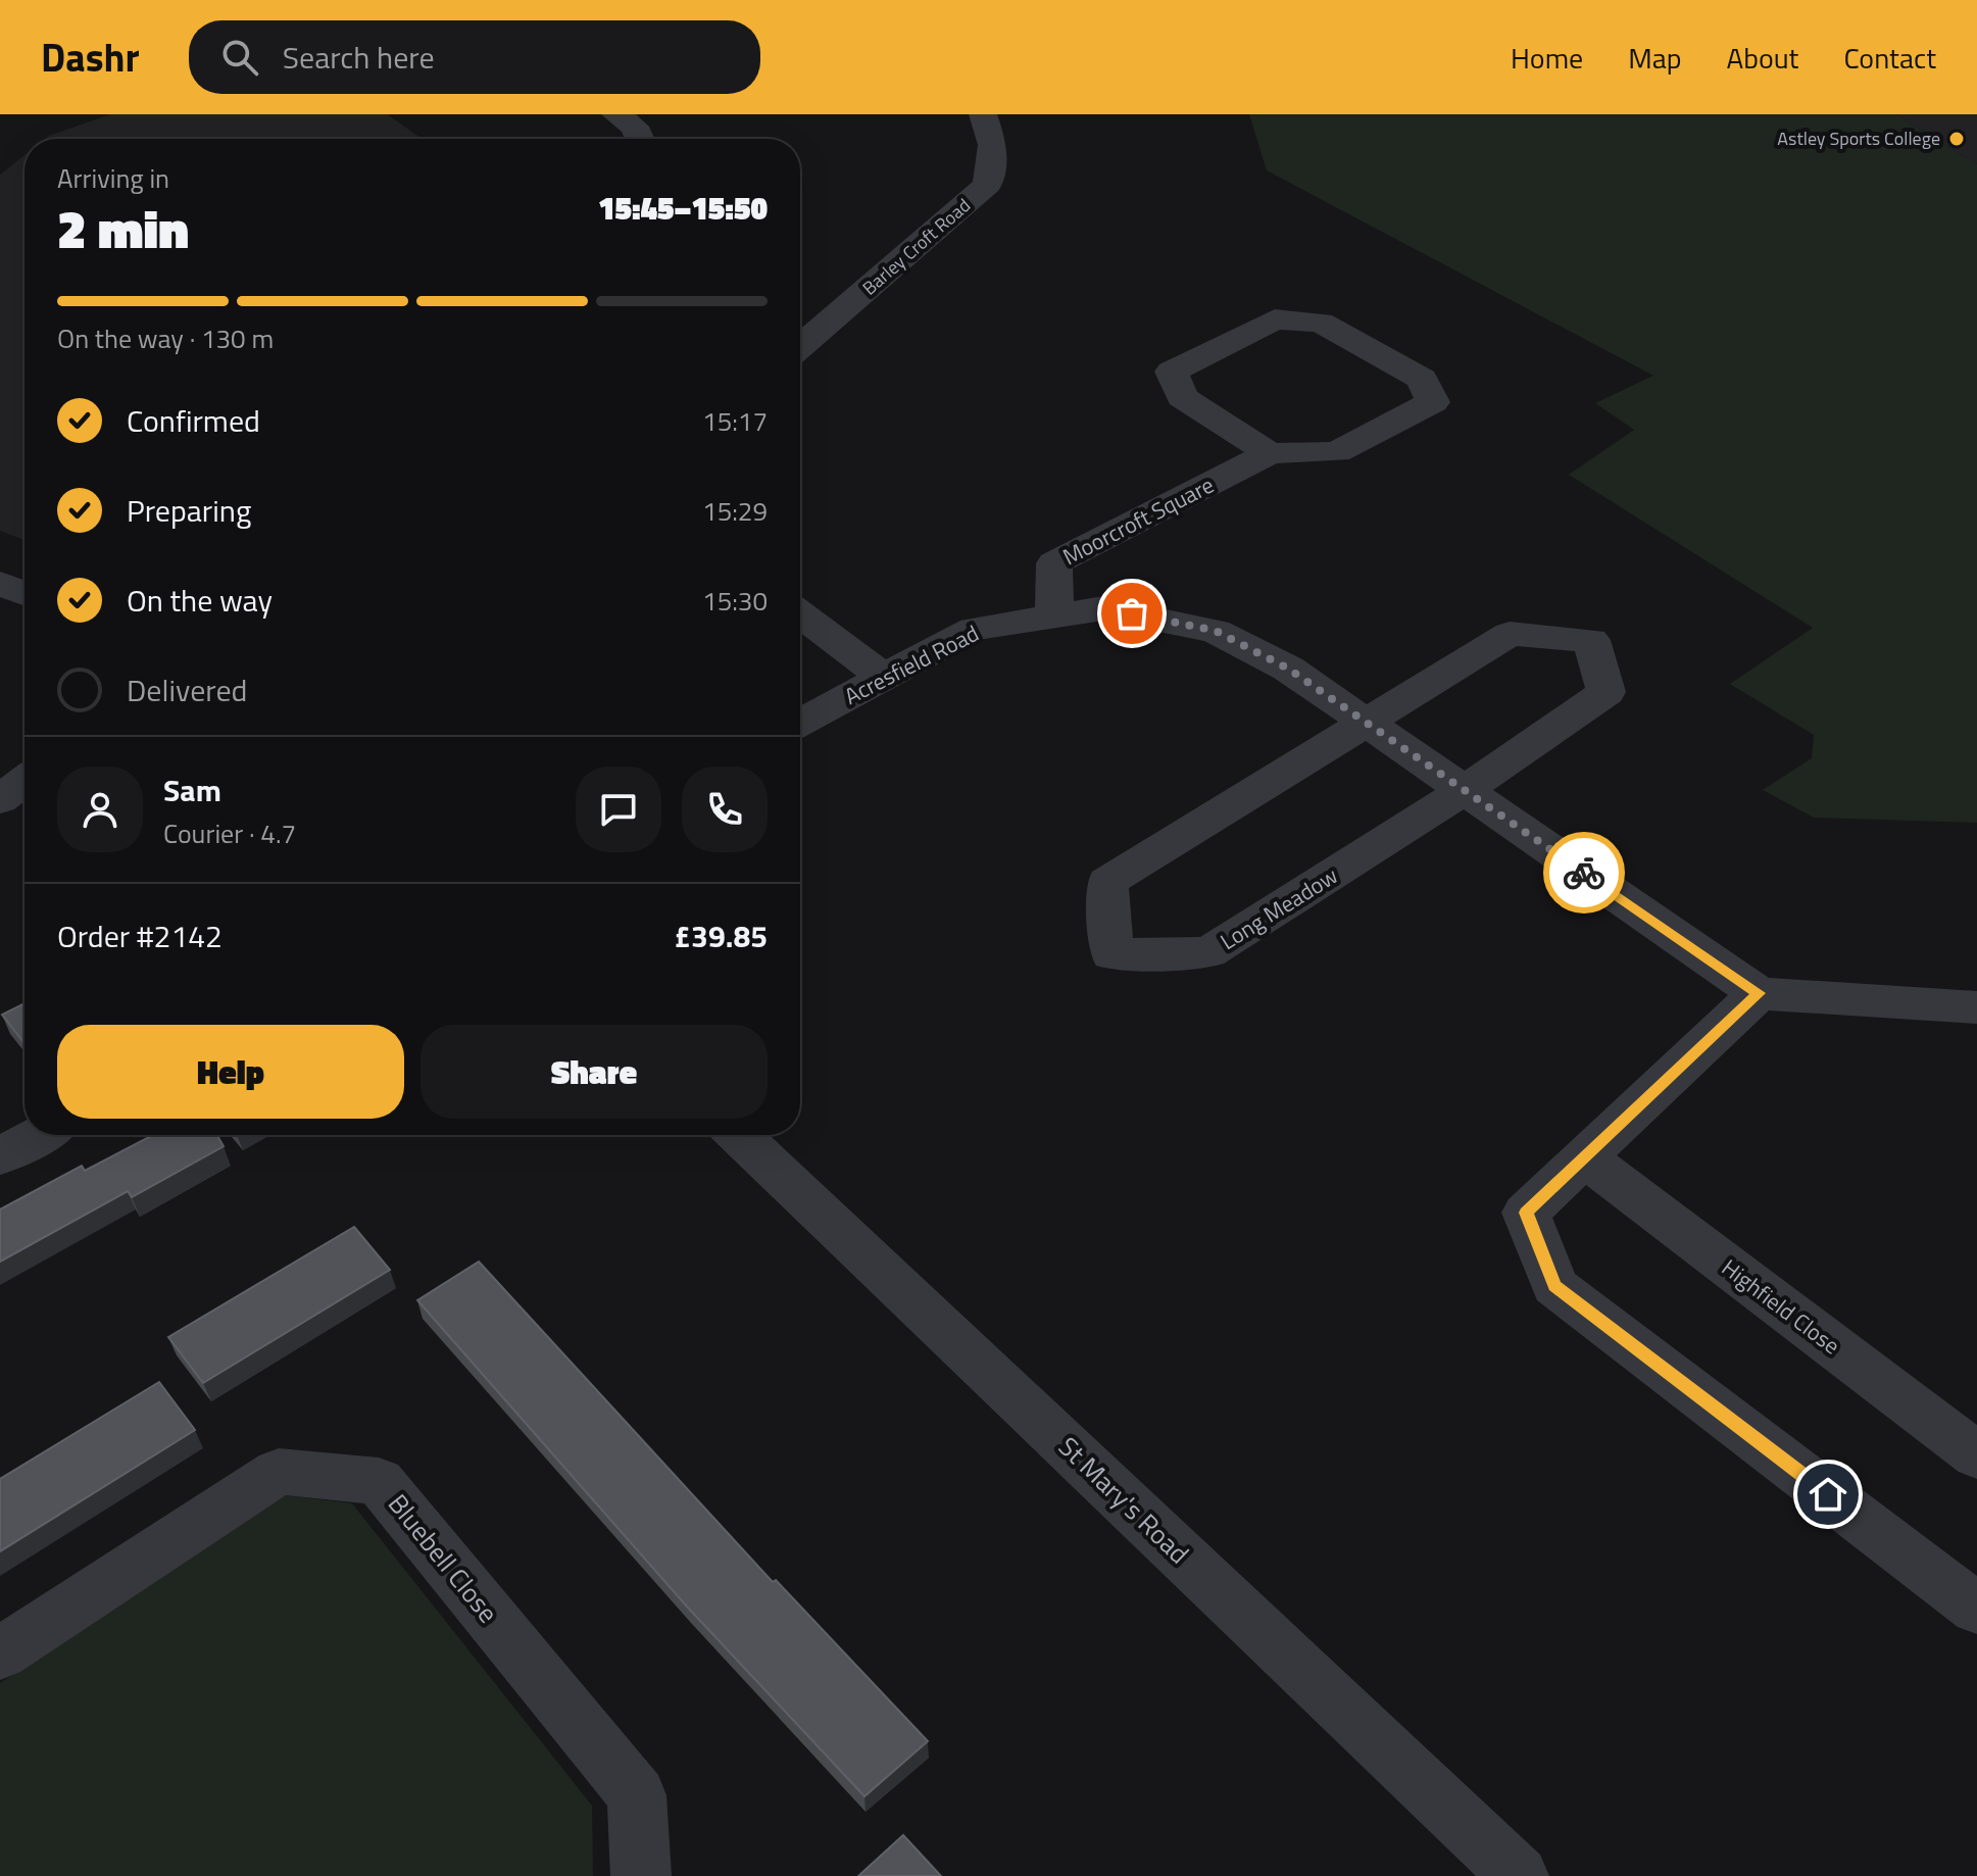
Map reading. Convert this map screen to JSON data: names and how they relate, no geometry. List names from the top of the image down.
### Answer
{
  "streets": {
    "street": [
      "Barley Croft Road",
      "Moorcroft Square",
      "Acresfield Road",
      "Long Meadow",
      "Highfield Close",
      "St Mary's Road",
      "Bluebell Close"
    ]
  },
  "crossings": [
    ["Moorcroft Square", "Acresfield Road"],
    ["Acresfield Road", "Long Meadow"]
  ],
  "places": ["Astley Sports College"],
  "page": {
    "header": "Dashr",
    "search": "Search here",
    "nav": [
      "Home",
      "Map",
      "About",
      "Contact"
    ],
    "heading": ["2 min", "Arriving in", "15:45–15:50"],
    "panel": [
      "Sam",
      "Courier · 4.7",
      "Order #2142",
      "£39.85"
    ],
    "bar": "On the way · 130 m",
    "list": [
      ["Confirmed", "15:17"],
      ["Preparing", "15:29"],
      ["On the way", "15:30"],
      "Delivered"
    ],
    "buttons": ["Help", "Share"]
  }
}
